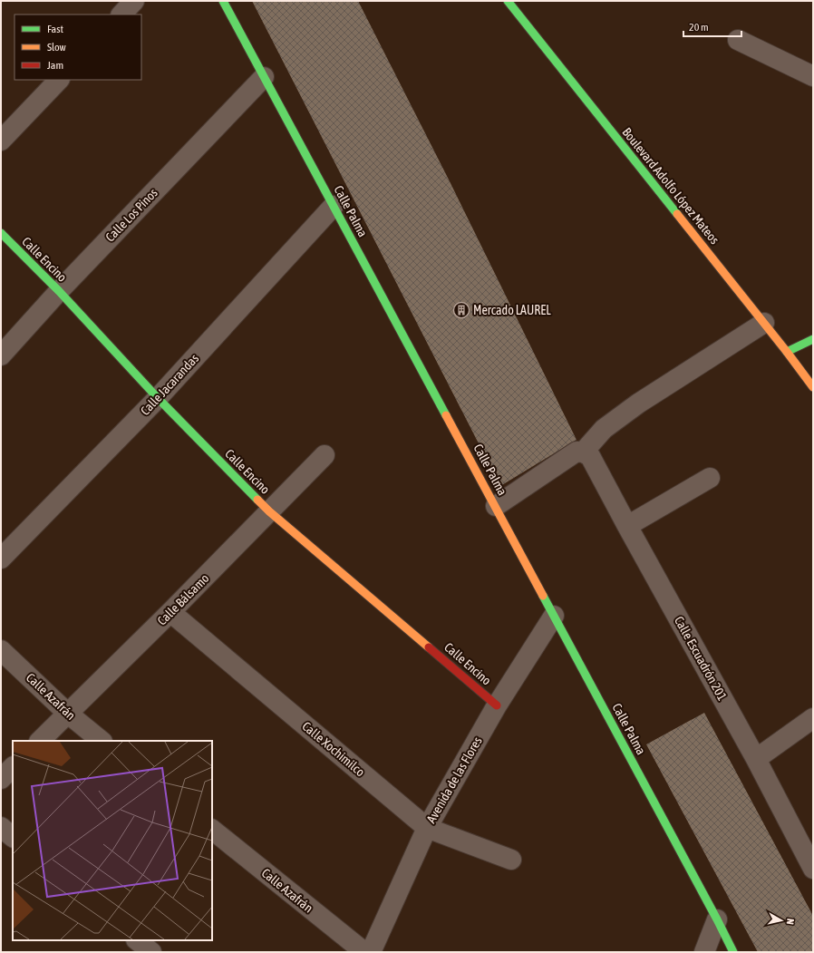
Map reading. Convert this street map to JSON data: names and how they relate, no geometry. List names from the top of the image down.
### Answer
{
  "streets": {
    "street": [
      "Boulevard Adolfo López Mateos",
      "Calle Palma",
      "Calle Los Pinos",
      "Calle Encino",
      "Calle Jacarandas",
      "Calle Bálsamo",
      "Calle Escuadrón 201",
      "Calle Azafrán",
      "Calle Xochimilco",
      "Avenida de las Flores"
    ]
  },
  "crossings": [
    ["Calle Palma", "Calle Los Pinos"],
    ["Calle Palma", "Calle Jacarandas"],
    ["Calle Palma", "Avenida de las Flores"],
    ["Calle Los Pinos", "Calle Encino"],
    ["Calle Encino", "Calle Jacarandas"],
    ["Calle Encino", "Calle Bálsamo"],
    ["Calle Encino", "Avenida de las Flores"],
    ["Calle Bálsamo", "Calle Azafrán"],
    ["Calle Bálsamo", "Calle Xochimilco"],
    ["Calle Xochimilco", "Avenida de las Flores"]
  ],
  "places": {
    "building": ["Mercado LAUREL"]
  },
  "legend": ["Fast", "Slow", "Jam"],
  "scale_bar": "20 m",
  "north": "right"
}
